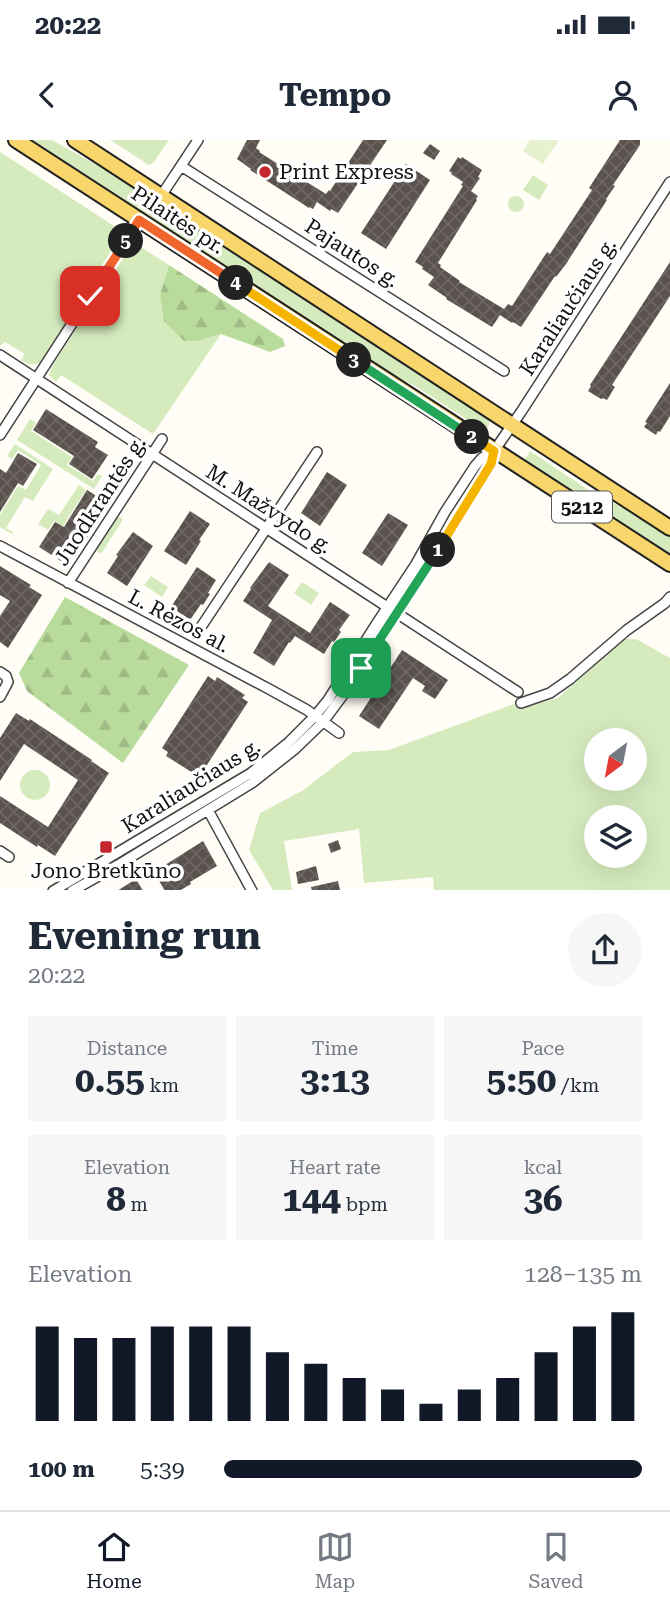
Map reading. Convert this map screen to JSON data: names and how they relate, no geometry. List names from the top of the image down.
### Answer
{
  "streets": {
    "main road": ["Pilaitės pr.", "5212"],
    "street": [
      "Pajautos g.",
      "Karaliaučiaus g.",
      "Juodkrantės g.",
      "M. Mažvydo g.",
      "L. Rėzos al."
    ]
  },
  "crossings": [
    ["Pilaitės pr.", "Karaliaučiaus g."],
    ["Karaliaučiaus g.", "M. Mažvydo g."],
    ["Karaliaučiaus g.", "L. Rėzos al."],
    ["Juodkrantės g.", "M. Mažvydo g."],
    ["Juodkrantės g.", "L. Rėzos al."]
  ],
  "places": {
    "other": ["Print Express"],
    "transit": ["Jono Bretkūno"]
  },
  "north": "bottom left",
  "page": {
    "status": "20:22",
    "header": "Tempo",
    "pins": [
      "5",
      "4",
      "3",
      "2",
      "1"
    ],
    "heading": ["Evening run", "20:22"],
    "stats": [
      ["Distance", "0.55 km"],
      ["Time", "3:13"],
      ["Pace", "5:50 /km"],
      ["Elevation", "8 m"],
      ["Heart rate", "144 bpm"],
      ["kcal", "36"]
    ],
    "chart": ["Elevation", "128–135 m"],
    "list": [
      {
        "name": "100 m",
        "note": "5:39"
      }
    ],
    "tabs": ["Home", "Map", "Saved"]
  }
}
